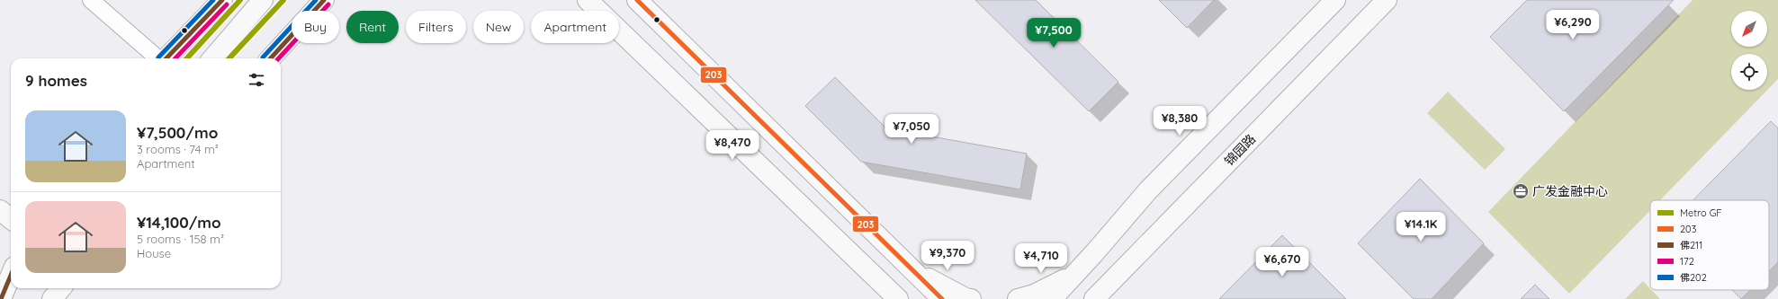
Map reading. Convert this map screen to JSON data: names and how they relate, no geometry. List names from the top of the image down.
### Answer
{
  "streets": {
    "main road": ["锦园路"]
  },
  "places": {
    "office": ["广发金融中心"]
  },
  "lines": [
    "metro line GF",
    "transit line 203",
    "transit line 佛211",
    "transit line 佛202",
    "transit line 172"
  ],
  "legend": [
    "Metro GF",
    "203",
    "佛211",
    "172",
    "佛202"
  ],
  "north": "bottom left",
  "page": {
    "price": [
      "¥6,290",
      "¥7,500",
      "¥8,380",
      "¥7,050",
      "¥8,470",
      "¥14.1K",
      "¥9,370",
      "¥4,710",
      "¥6,670"
    ],
    "chip": [
      "Buy",
      "Rent",
      "Filters",
      "New",
      "Apartment"
    ],
    "heading": "9 homes",
    "list": [
      {
        "name": "¥7,500/mo",
        "note": "3 rooms · 74 m² · Apartment"
      },
      {
        "name": "¥14,100/mo",
        "note": "5 rooms · 158 m² · House"
      }
    ]
  }
}
